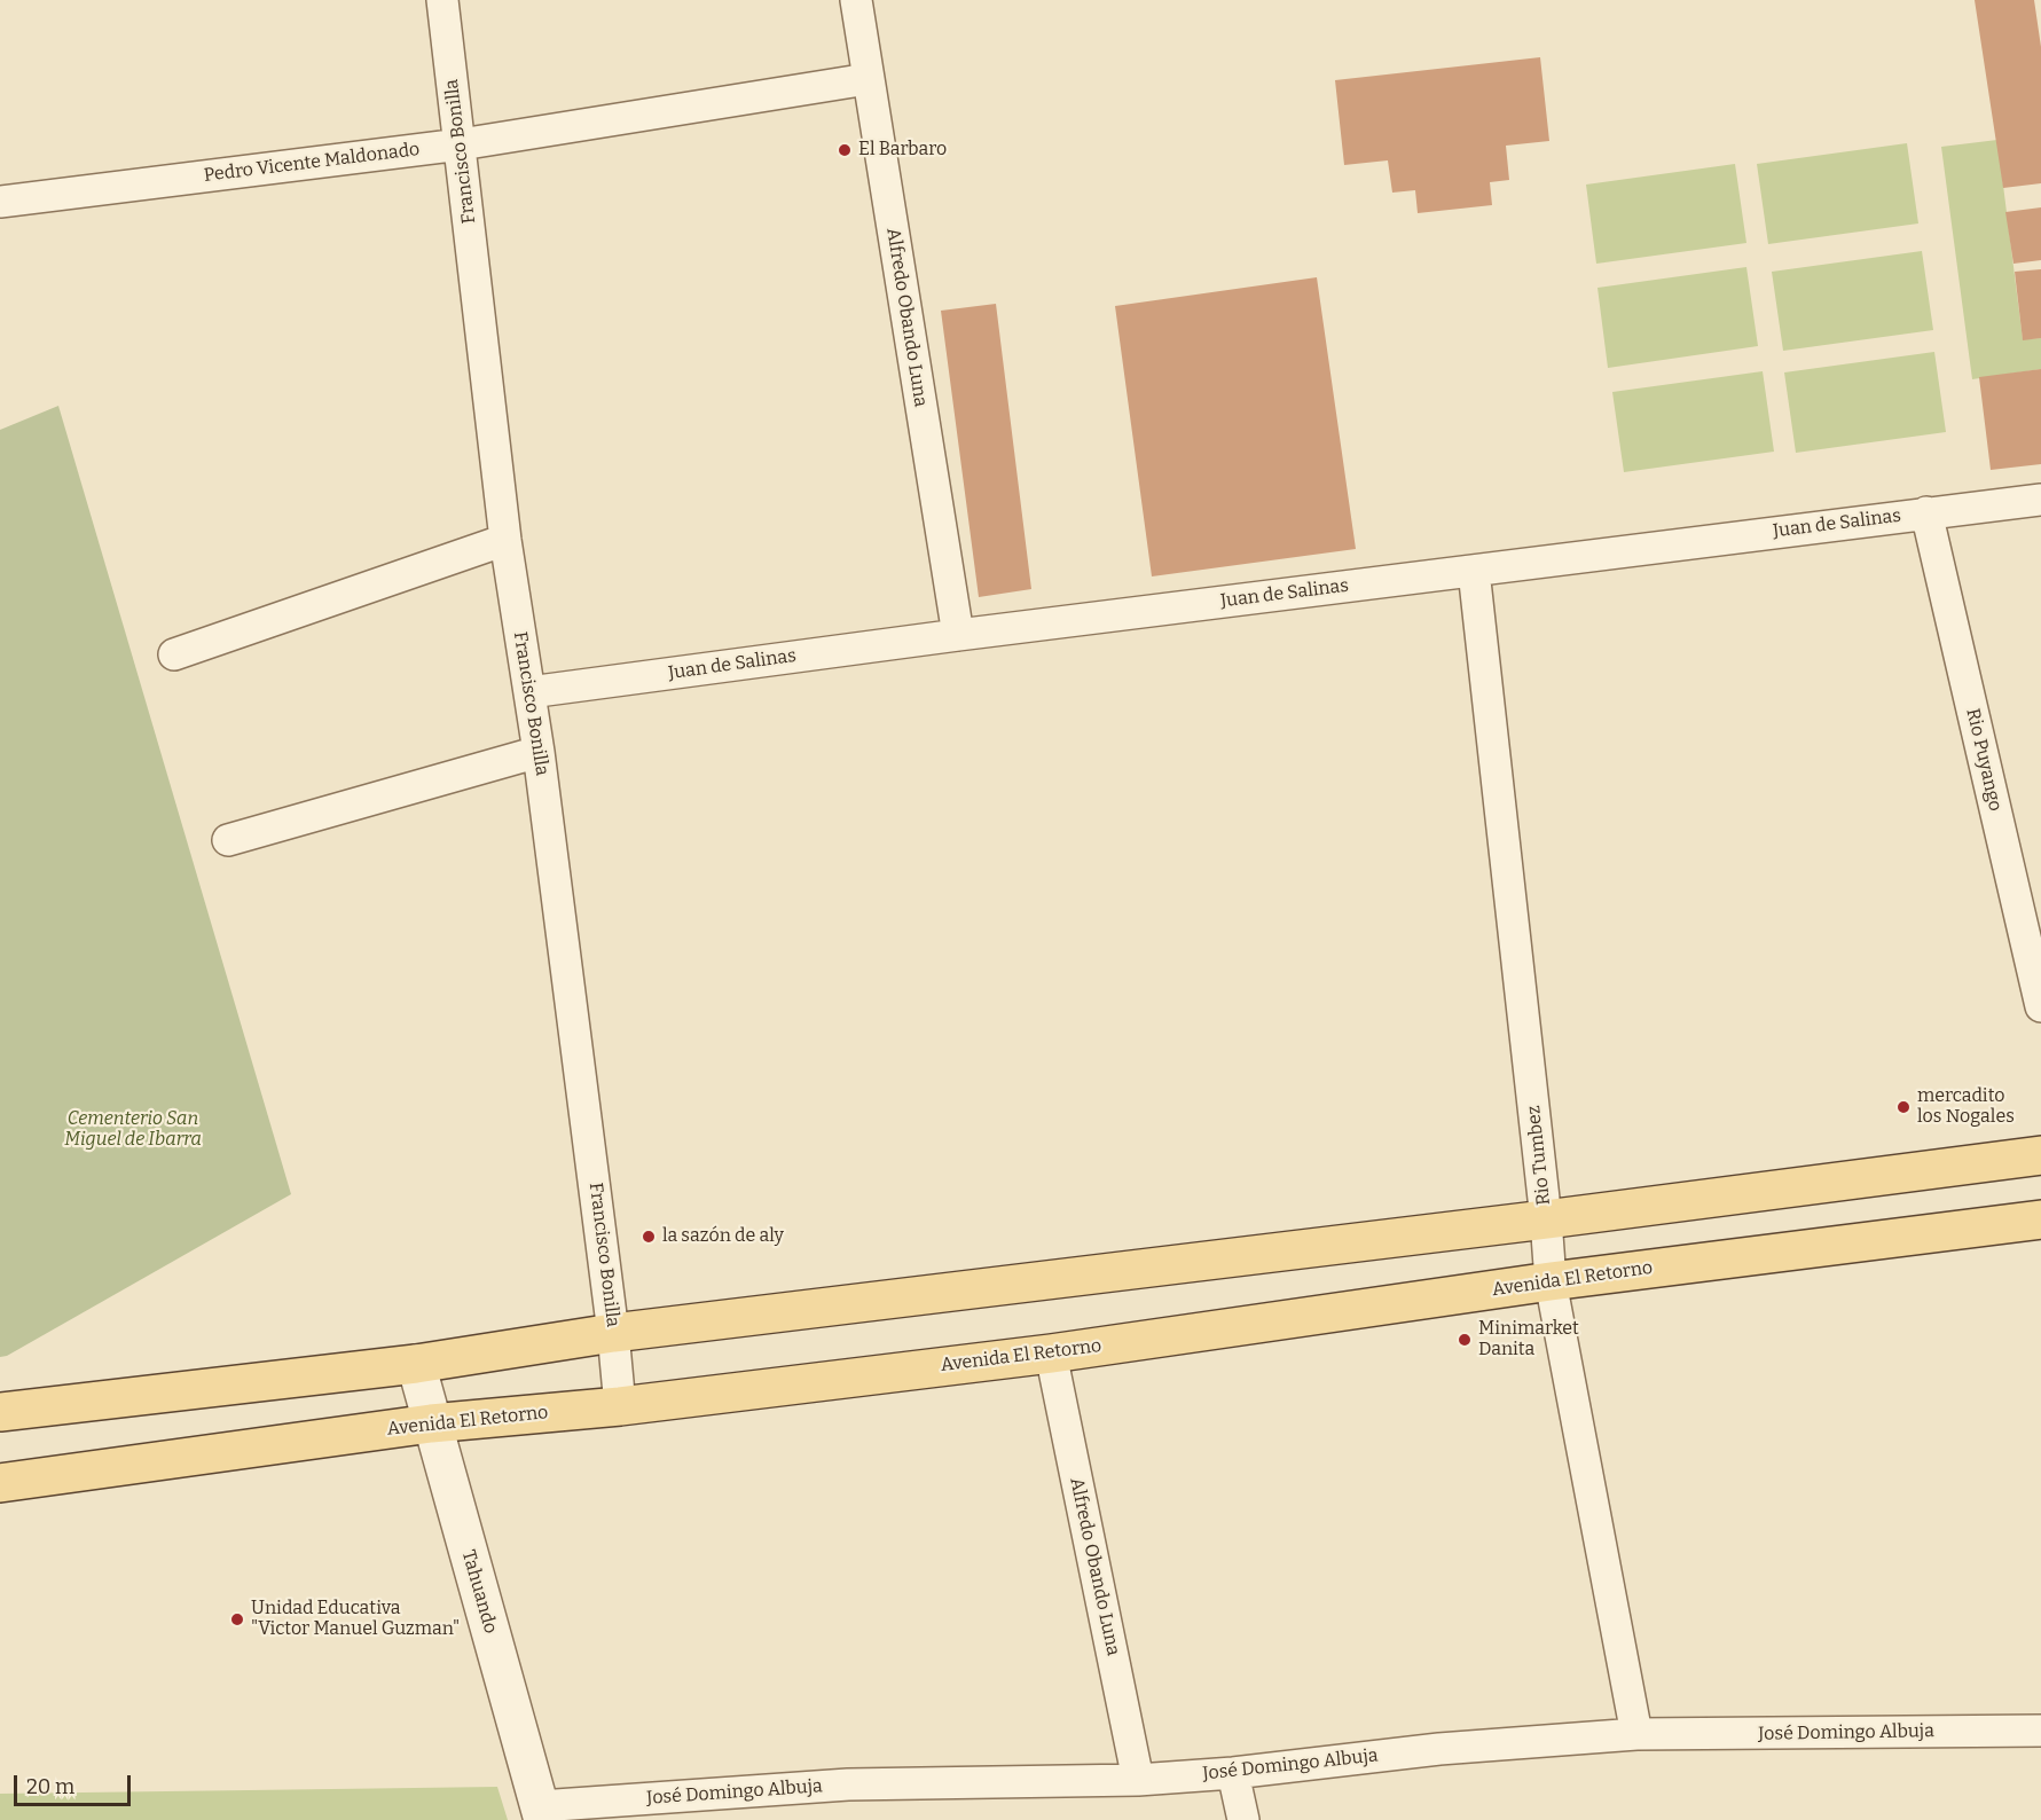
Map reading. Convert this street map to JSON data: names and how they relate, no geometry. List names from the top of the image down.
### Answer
{
  "streets": {
    "main road": ["Avenida El Retorno"],
    "street": [
      "Francisco Bonilla",
      "Pedro Vicente Maldonado",
      "Alfredo Obando Luna",
      "Juan de Salinas",
      "Rio Puyango",
      "Rio Tumbez",
      "Tahuando",
      "José Domingo Albuja"
    ]
  },
  "crossings": [
    ["Francisco Bonilla", "Pedro Vicente Maldonado"],
    ["Francisco Bonilla", "Juan de Salinas"],
    ["Francisco Bonilla", "Avenida El Retorno"],
    ["Pedro Vicente Maldonado", "Alfredo Obando Luna"],
    ["Alfredo Obando Luna", "Juan de Salinas"],
    ["Alfredo Obando Luna", "Avenida El Retorno"],
    ["Alfredo Obando Luna", "José Domingo Albuja"],
    ["Juan de Salinas", "Rio Puyango"],
    ["Juan de Salinas", "Rio Tumbez"],
    ["Rio Tumbez", "Avenida El Retorno"],
    ["Rio Tumbez", "José Domingo Albuja"],
    ["Avenida El Retorno", "Tahuando"],
    ["Tahuando", "José Domingo Albuja"]
  ],
  "parks": ["Cementerio San Miguel de Ibarra"],
  "places": [
    "El Barbaro",
    "mercadito los Nogales",
    "la sazón de aly",
    "Minimarket Danita",
    "Unidad Educativa \"Victor Manuel Guzman\""
  ],
  "scale_bar": "20 m"
}
